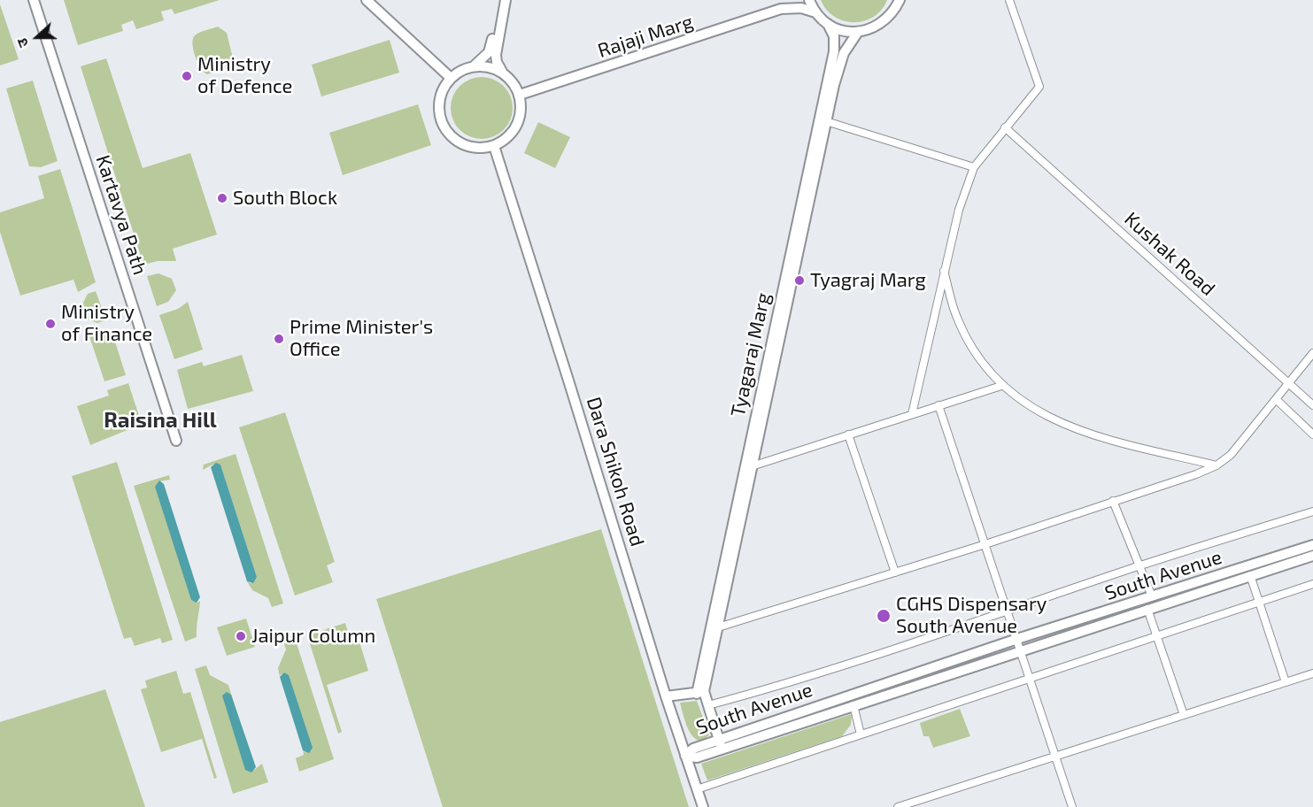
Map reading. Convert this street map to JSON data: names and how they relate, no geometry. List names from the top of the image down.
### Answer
{
  "streets": {
    "main road": [
      "Rajaji Marg",
      "Kartavya Path",
      "Tyagaraj Marg",
      "Dara Shikoh Road",
      "South Avenue"
    ],
    "street": ["Kushak Road"]
  },
  "crossings": [
    ["Rajaji Marg", "Dara Shikoh Road"],
    ["Tyagaraj Marg", "South Avenue"],
    ["Dara Shikoh Road", "South Avenue"]
  ],
  "districts": ["Raisina Hill"],
  "places": [
    "Ministry of Defence",
    "South Block",
    "Tyagraj Marg",
    "Ministry of Finance",
    "Prime Minister's Office",
    "CGHS Dispensary South Avenue",
    "Jaipur Column"
  ],
  "north": "left"
}
